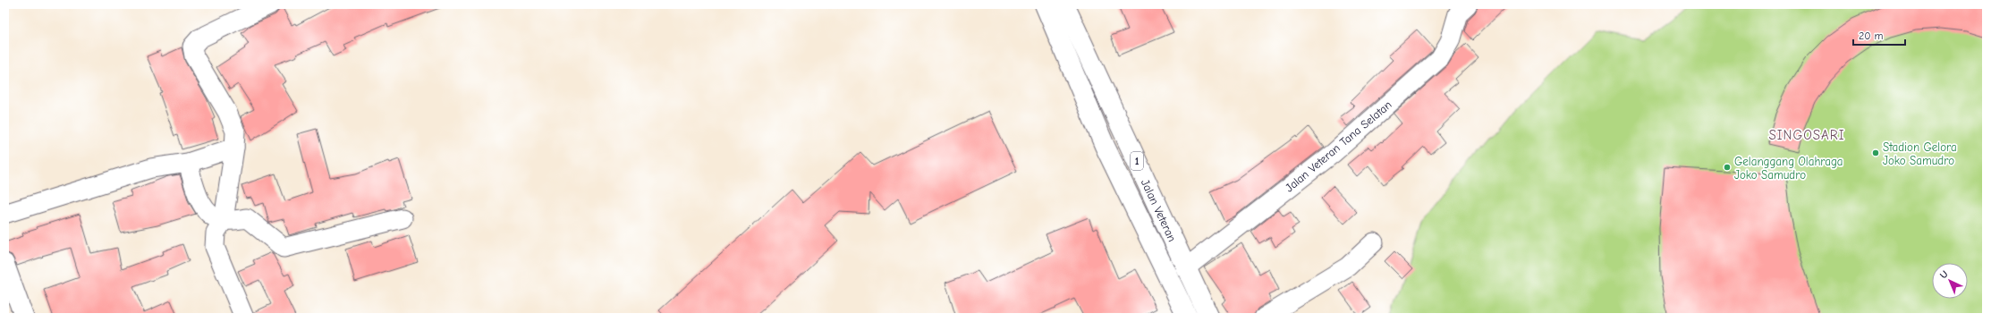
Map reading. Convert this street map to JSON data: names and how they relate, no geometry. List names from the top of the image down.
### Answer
{
  "streets": {
    "highway": ["1", "Jalan Veteran"],
    "street": ["Jalan Veteran Tana Selatan"]
  },
  "crossings": [
    ["Jalan Veteran Tana Selatan", "Jalan Veteran"]
  ],
  "districts": ["SINGOSARI"],
  "places": ["Stadion Gelora Joko Samudro", "Gelanggang Olahraga Joko Samudro"],
  "scale_bar": "20 m",
  "north": "top left"
}
